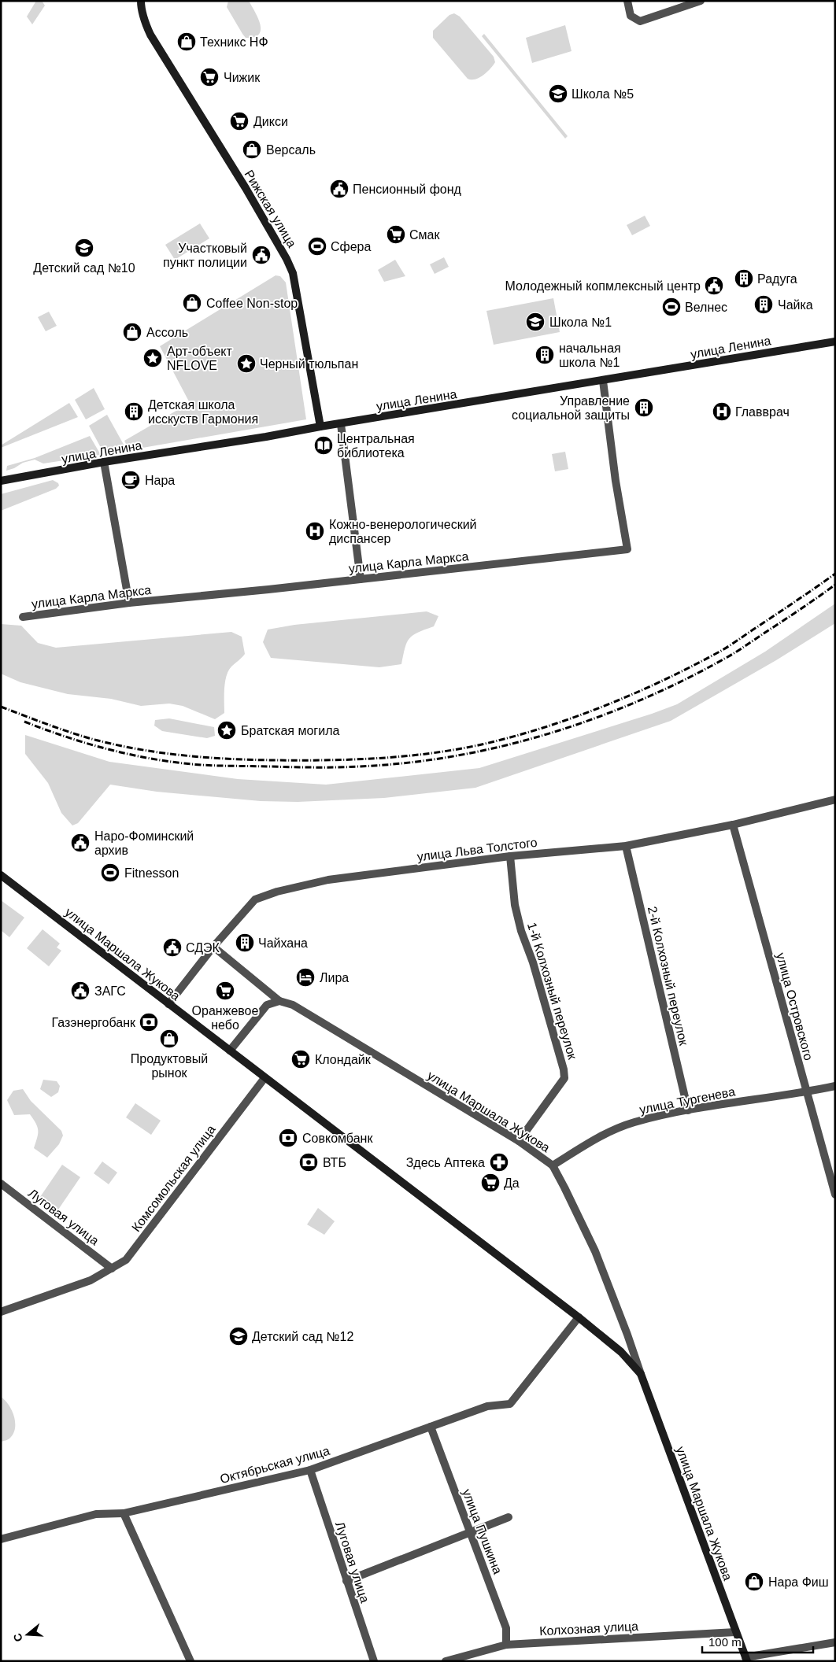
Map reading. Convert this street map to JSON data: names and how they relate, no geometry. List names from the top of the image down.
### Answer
{
  "streets": {
    "street": [
      "Рижская улица",
      "улица Ленина",
      "улица Карла Маркса",
      "улица Льва Толстого",
      "улица Маршала Жукова",
      "2-й Колхозный переулок",
      "1-й Колхозный переулок",
      "улица Островского",
      "улица Тургенева",
      "Комсомольская улица",
      "Луговая улица",
      "Октябрьская улица",
      "улица Пушкина",
      "Колхозная улица"
    ]
  },
  "crossings": [
    ["Рижская улица", "улица Ленина"],
    ["улица Ленина", "улица Карла Маркса"],
    ["улица Льва Толстого", "улица Маршала Жукова"],
    ["улица Льва Толстого", "2-й Колхозный переулок"],
    ["улица Льва Толстого", "1-й Колхозный переулок"],
    ["улица Льва Толстого", "улица Островского"],
    ["улица Маршала Жукова", "1-й Колхозный переулок"],
    ["улица Маршала Жукова", "улица Тургенева"],
    ["улица Маршала Жукова", "Комсомольская улица"],
    ["улица Маршала Жукова", "Октябрьская улица"],
    ["улица Маршала Жукова", "Колхозная улица"],
    ["2-й Колхозный переулок", "улица Тургенева"],
    ["улица Островского", "улица Тургенева"],
    ["Комсомольская улица", "Луговая улица"],
    ["Луговая улица", "Октябрьская улица"],
    ["Октябрьская улица", "улица Пушкина"],
    ["улица Пушкина", "Колхозная улица"]
  ],
  "places": {
    "shop": [
      "Техникс НФ",
      "Версаль",
      "Coffee Non-stop",
      "Ассоль",
      "Продуктовый рынок",
      "Нара Фиш"
    ],
    "supermarket": [
      "Чижик",
      "Дикси",
      "Смак",
      "Оранжевое небо",
      "Клондайк",
      "Да"
    ],
    "school or university": [
      "Школа №5",
      "Детский сад №10",
      "Школа №1",
      "Детский сад №12"
    ],
    "public building": [
      "Пенсионный фонд",
      "Участковый пункт полиции",
      "Молодежный копмлексный центр",
      "Наро-Фоминский архив",
      "СДЭК",
      "ЗАГС"
    ],
    "sports": ["Сфера", "Велнес", "Fitnesson"],
    "building": [
      "Радуга",
      "Чайка",
      "начальная школа №1",
      "Управление социальной защиты",
      "Детская школа исскуств Гармония",
      "Чайхана"
    ],
    "place": ["Арт-объект NFLOVE", "Черный тюльпан", "Братская могила"],
    "hospital": ["Главврач", "Кожно-венерологический диспансер"],
    "library": ["Центральная библиотека"],
    "cafe": ["Нара"],
    "hotel": ["Лира"],
    "bank": ["Газэнергобанк", "Совкомбанк", "ВТБ"],
    "pharmacy": ["Здесь Аптека"]
  },
  "scale_bar": "100 m",
  "north": "left"
}
